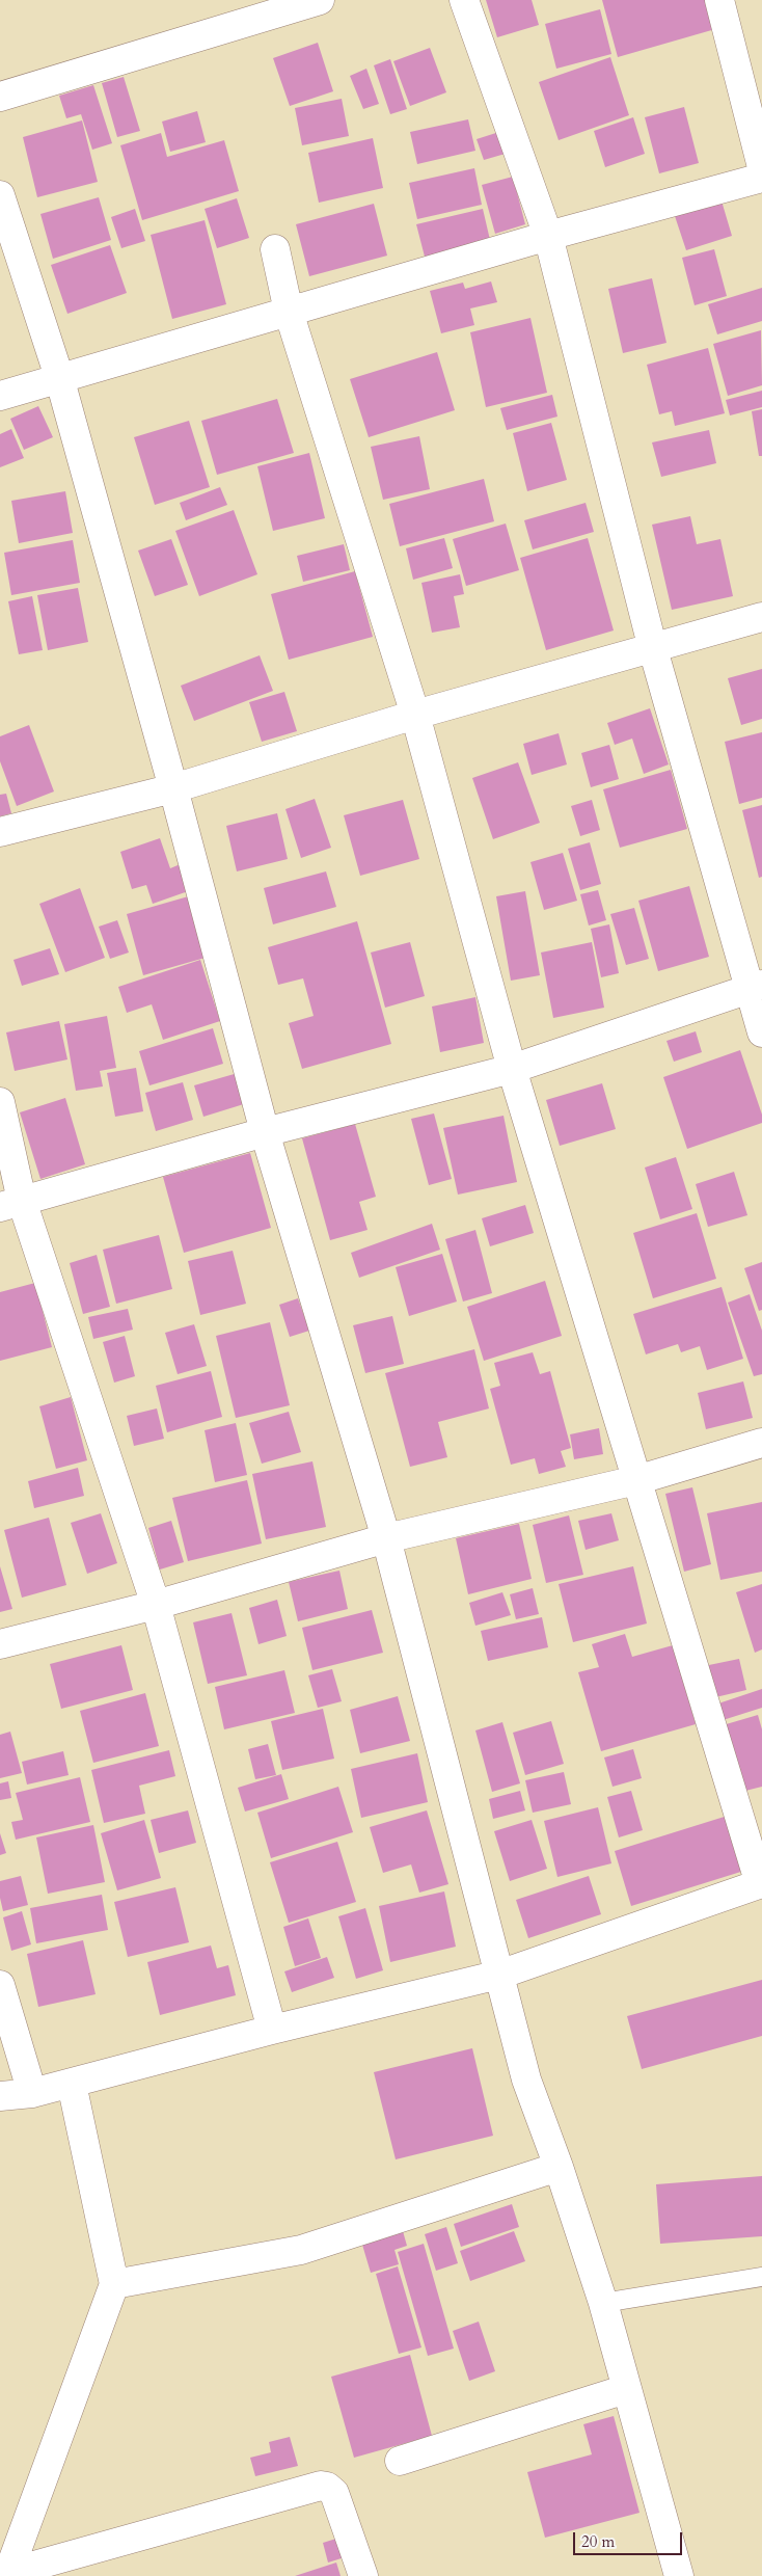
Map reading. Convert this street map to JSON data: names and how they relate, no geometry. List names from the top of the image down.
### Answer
{
  "scale_bar": "20 m"
}
